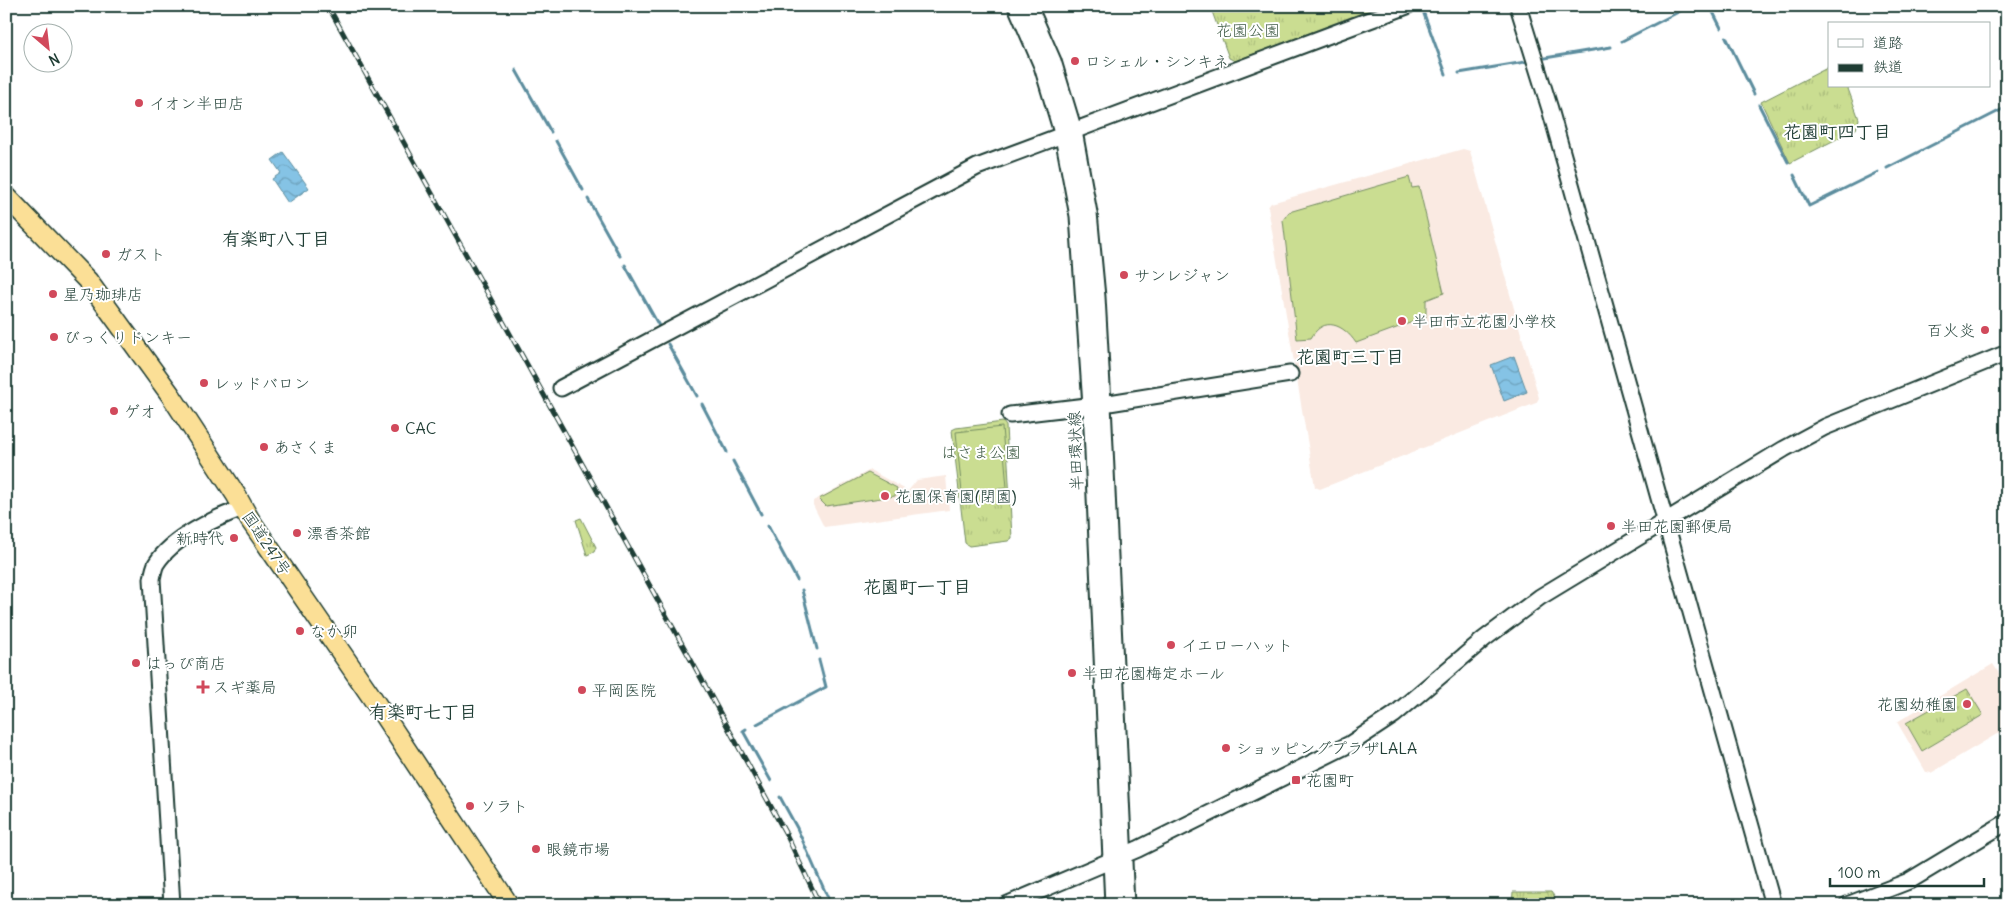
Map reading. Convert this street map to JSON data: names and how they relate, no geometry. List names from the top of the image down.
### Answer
{
  "streets": {
    "highway": ["国道247号"],
    "street": ["半田環状線"]
  },
  "districts": [
    "花園町四丁目",
    "有楽町八丁目",
    "花園町三丁目",
    "花園町一丁目",
    "有楽町七丁目"
  ],
  "parks": ["花園公園", "はさま公園"],
  "places": {
    "other": [
      "ロシェル・シンキネ",
      "イオン半田店",
      "ガスト",
      "サンレジャン",
      "星乃珈琲店",
      "半田市立花園小学校",
      "百火炎",
      "びっくりドンキー",
      "レッドバロン",
      "ゲオ",
      "CAC",
      "あさくま",
      "花園保育園(閉園)",
      "半田花園郵便局",
      "漂香茶館",
      "新時代",
      "なか卯",
      "イエローハット",
      "はっぴ商店",
      "半田花園梅定ホール",
      "平岡医院",
      "花園幼稚園",
      "ショッピングプラザLALA",
      "ソラト",
      "眼鏡市場"
    ],
    "health": ["スギ薬局"],
    "transit": ["花園町"]
  },
  "legend": ["道路", "鉄道"],
  "scale_bar": "100 m",
  "north": "bottom right"
}
